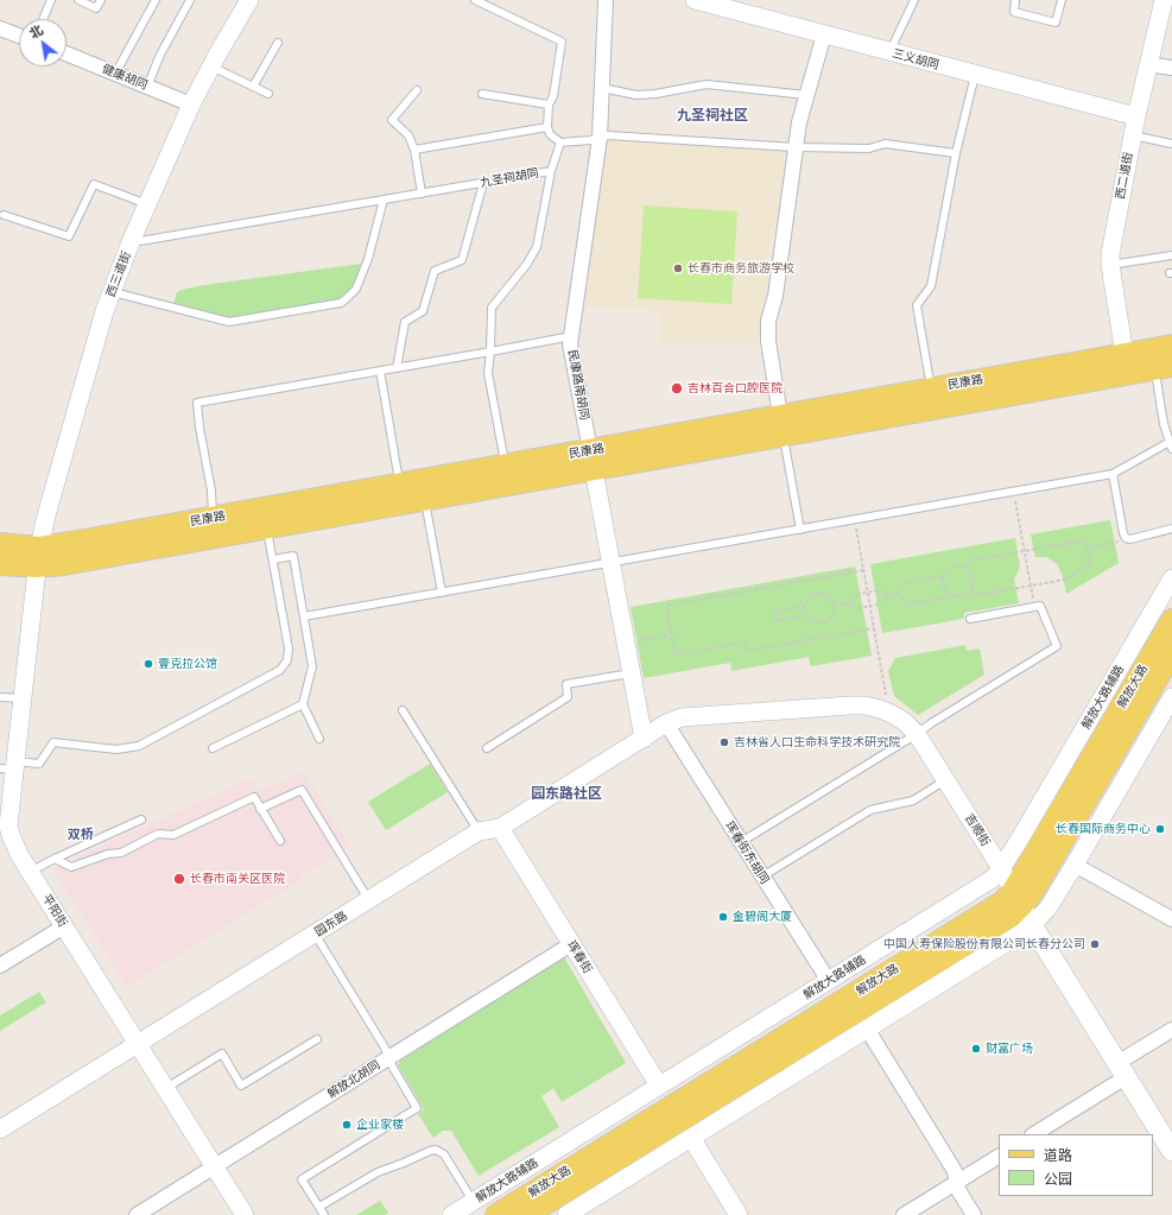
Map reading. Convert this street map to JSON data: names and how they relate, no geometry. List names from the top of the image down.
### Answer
{
  "streets": {
    "main road": ["民康路", "解放大路", "吉顺街"],
    "street": [
      "三义胡同",
      "健康胡同",
      "西二道街",
      "西三道街",
      "民康路南胡同",
      "解放大路辅路",
      "珲春街东胡同",
      "平阳街",
      "园东路",
      "珲春街",
      "解放北胡同"
    ],
    "lane": ["九圣祠胡同"]
  },
  "crossings": [
    ["三义胡同", "西二道街"],
    ["健康胡同", "西三道街"],
    ["西二道街", "民康路"],
    ["九圣祠胡同", "西三道街"],
    ["西三道街", "民康路"],
    ["西三道街", "平阳街"],
    ["民康路", "民康路南胡同"],
    ["民康路", "平阳街"],
    ["民康路南胡同", "园东路"],
    ["解放大路", "吉顺街"],
    ["解放大路辅路", "吉顺街"],
    ["解放大路辅路", "珲春街东胡同"],
    ["解放大路辅路", "珲春街"],
    ["吉顺街", "珲春街东胡同"],
    ["吉顺街", "园东路"],
    ["珲春街东胡同", "园东路"],
    ["平阳街", "园东路"],
    ["平阳街", "解放北胡同"],
    ["园东路", "珲春街"],
    ["珲春街", "解放北胡同"]
  ],
  "districts": ["九圣祠社区", "园东路社区", "双桥"],
  "places": [
    "长春市商务旅游学校",
    "吉林百合口腔医院",
    "壹克拉公馆",
    "吉林省人口生命科学技术研究院",
    "长春国际商务中心",
    "长春市南关区医院",
    "金碧阁大厦",
    "中国人寿保险股份有限公司长春分公司",
    "财富广场",
    "企业家楼"
  ],
  "legend": ["道路", "公园"],
  "north": "top left"
}
